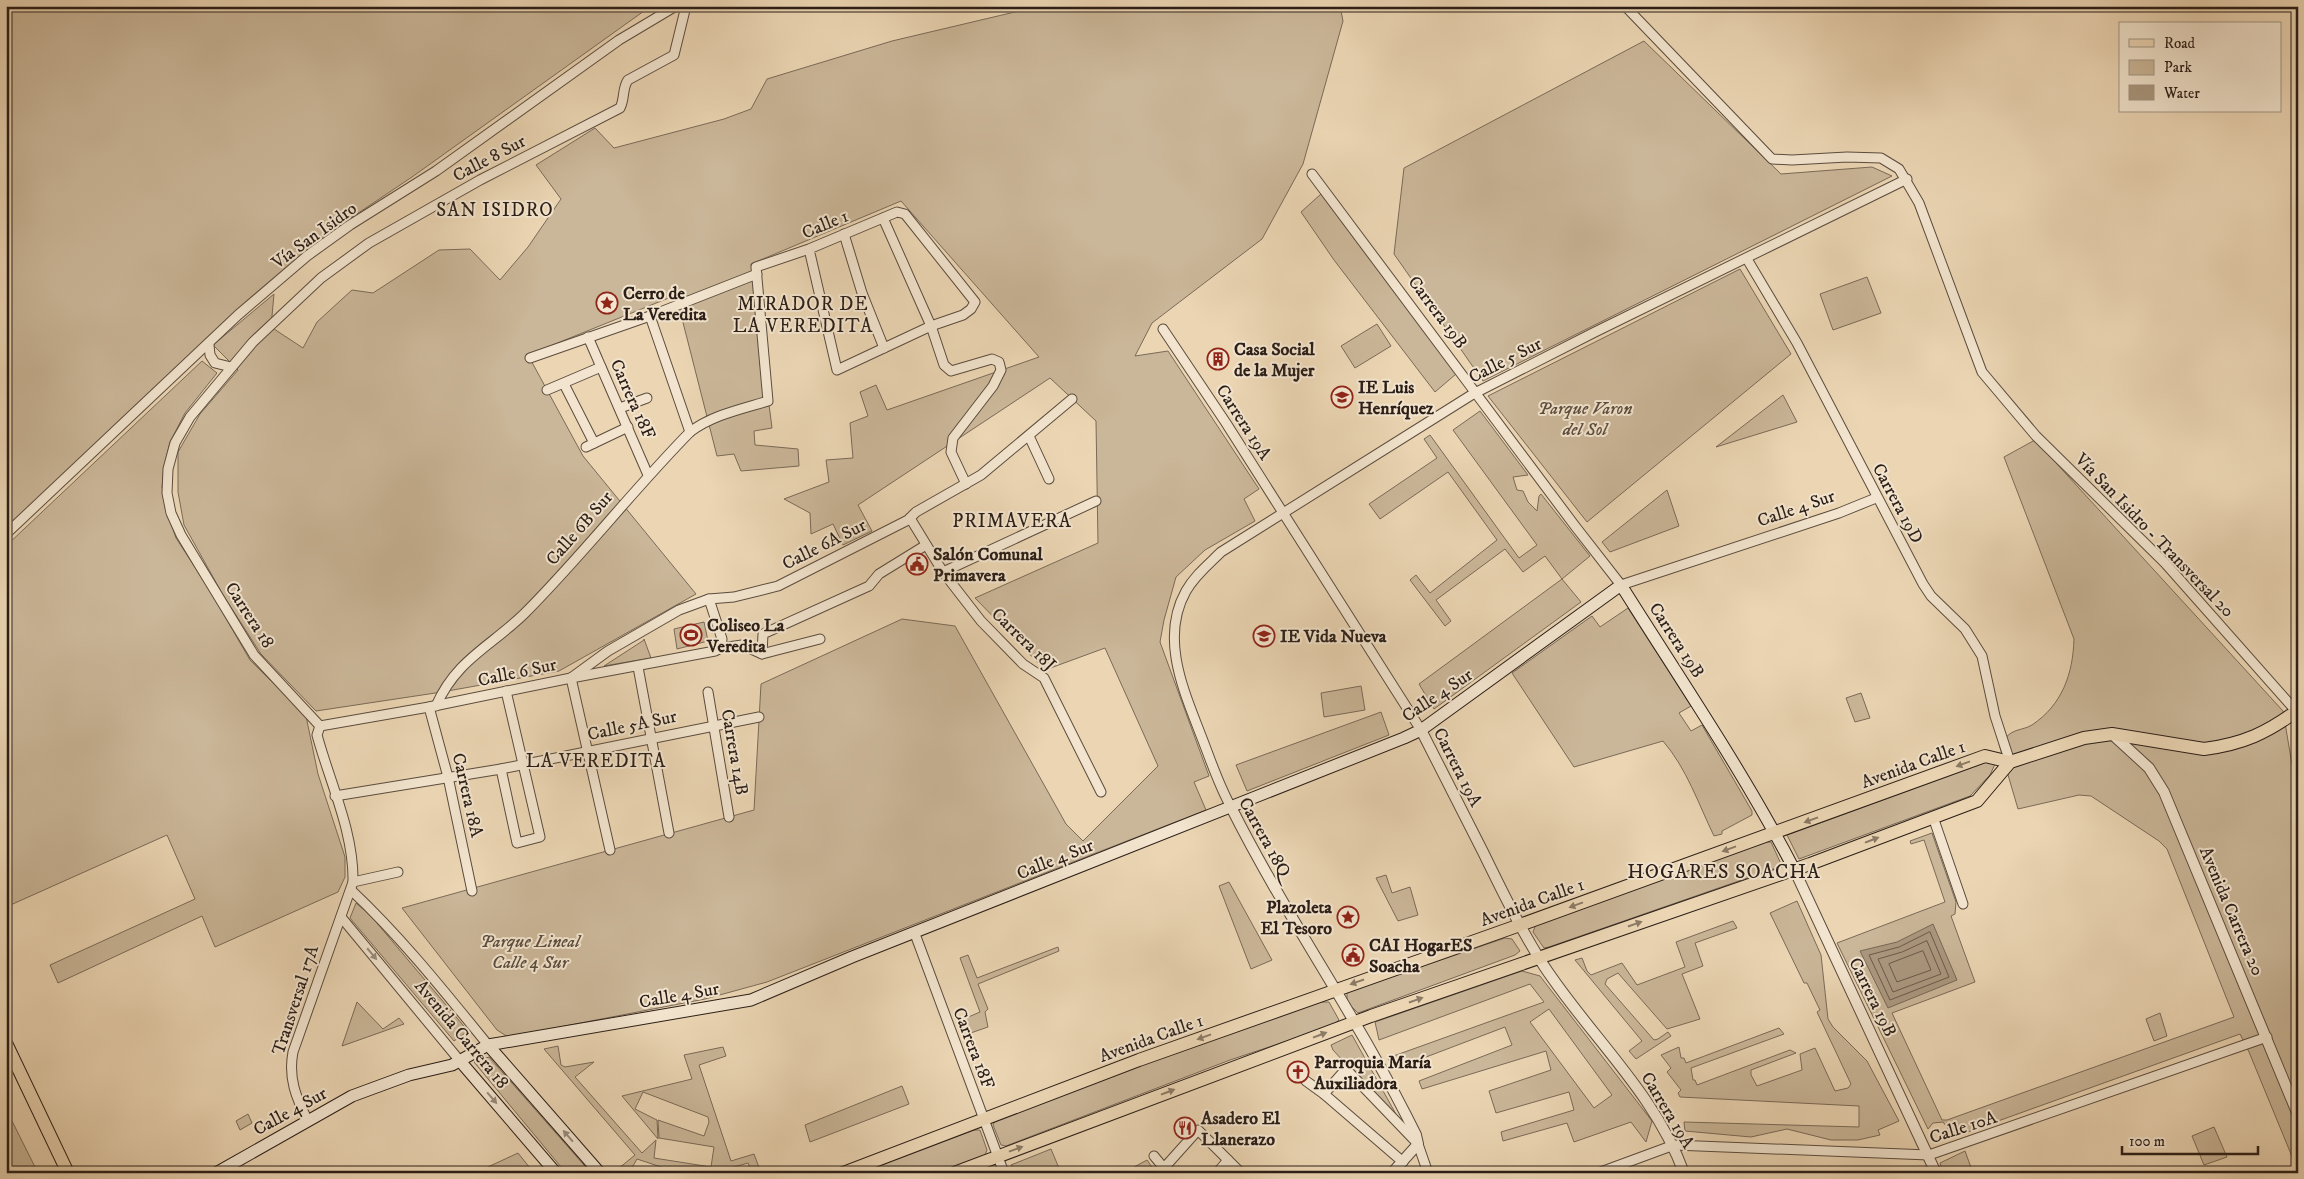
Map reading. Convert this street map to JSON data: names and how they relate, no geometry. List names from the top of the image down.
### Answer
{
  "streets": {
    "main road": [
      "Carrera 19B",
      "Calle 4 Sur",
      "Avenida Calle 1",
      "Avenida Carrera 18"
    ],
    "street": [
      "Calle 8 Sur",
      "Calle 1",
      "Vía San Isidro",
      "Calle 5 Sur",
      "Carrera 18F",
      "Carrera 19A",
      "Carrera 19D",
      "Calle 6B Sur",
      "Vía San Isidro - Transversal 20",
      "Calle 6A Sur",
      "Carrera 18",
      "Carrera 18J",
      "Calle 6 Sur",
      "Calle 5A Sur",
      "Carrera 14B",
      "Carrera 18A",
      "Carrera 18Q",
      "Avenida Carrera 20",
      "Transversal 17A",
      "Calle 10A"
    ]
  },
  "crossings": [
    ["Calle 8 Sur", "Carrera 18"],
    ["Calle 1", "Carrera 18F"],
    ["Calle 1", "Calle 6B Sur"],
    ["Carrera 19B", "Calle 5 Sur"],
    ["Carrera 19B", "Calle 4 Sur"],
    ["Carrera 19B", "Avenida Calle 1"],
    ["Carrera 19B", "Calle 10A"],
    ["Calle 5 Sur", "Carrera 19A"],
    ["Calle 5 Sur", "Carrera 19D"],
    ["Calle 5 Sur", "Vía San Isidro - Transversal 20"],
    ["Calle 5 Sur", "Carrera 18Q"],
    ["Carrera 18F", "Calle 4 Sur"],
    ["Carrera 18F", "Calle 6B Sur"],
    ["Carrera 18F", "Avenida Calle 1"],
    ["Carrera 19A", "Calle 4 Sur"],
    ["Carrera 19A", "Avenida Calle 1"],
    ["Carrera 19A", "Calle 10A"],
    ["Carrera 19D", "Calle 4 Sur"],
    ["Carrera 19D", "Avenida Calle 1"],
    ["Calle 4 Sur", "Carrera 18Q"],
    ["Calle 4 Sur", "Transversal 17A"],
    ["Calle 4 Sur", "Avenida Carrera 18"],
    ["Calle 6B Sur", "Calle 6 Sur"],
    ["Calle 6B Sur", "Carrera 18A"],
    ["Calle 6A Sur", "Carrera 18J"],
    ["Calle 6A Sur", "Calle 6 Sur"],
    ["Carrera 18", "Calle 6 Sur"],
    ["Calle 6 Sur", "Carrera 18A"],
    ["Calle 5A Sur", "Carrera 14B"],
    ["Calle 5A Sur", "Carrera 18A"],
    ["Avenida Calle 1", "Carrera 18Q"],
    ["Avenida Carrera 20", "Calle 10A"],
    ["Transversal 17A", "Avenida Carrera 18"]
  ],
  "districts": [
    "SAN ISIDRO",
    "MIRADOR DE LA VEREDITA",
    "PRIMAVERA",
    "LA VEREDITA",
    "HOGARES SOACHA"
  ],
  "parks": ["Parque Varon del Sol", "Parque Lineal Calle 4 Sur"],
  "places": {
    "place": ["Cerro de La Veredita", "Plazoleta El Tesoro"],
    "building": ["Casa Social de la Mujer"],
    "school or university": ["IE Luis Henríquez", "IE Vida Nueva"],
    "public building": ["Salón Comunal Primavera", "CAI HogarES Soacha"],
    "sports": ["Coliseo La Veredita"],
    "church": ["Parroquia María Auxiliadora"],
    "restaurant": ["Asadero El Llanerazo"]
  },
  "legend": ["Road", "Park", "Water"],
  "scale_bar": "100 m"
}
